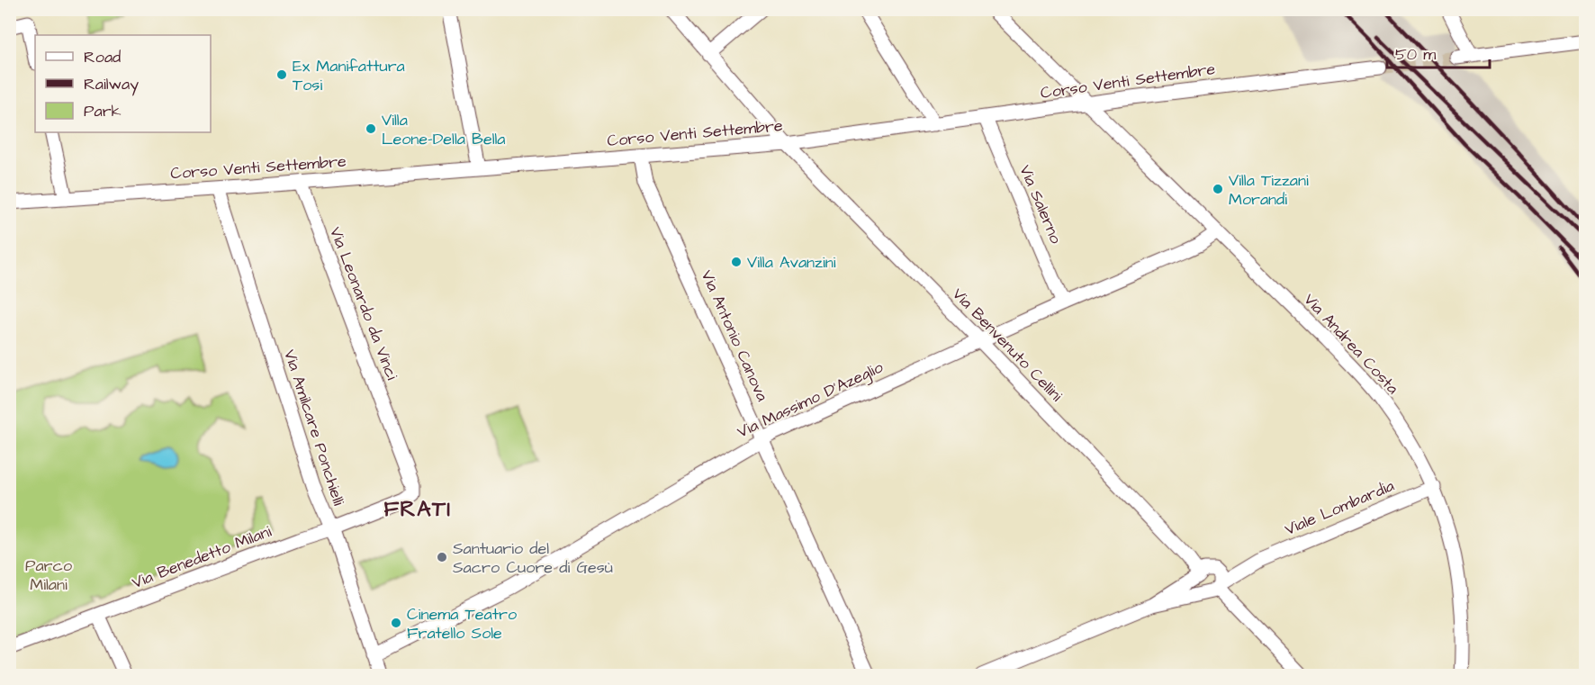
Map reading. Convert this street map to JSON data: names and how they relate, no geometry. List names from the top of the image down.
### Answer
{
  "streets": {
    "street": [
      "Corso Venti Settembre",
      "Via Salerno",
      "Via Leonardo da Vinci",
      "Via Antonio Canova",
      "Via Andrea Costa",
      "Via Benvenuto Cellini",
      "Via Massimo D'Azeglio",
      "Via Amilcare Ponchielli",
      "Viale Lombardia",
      "Via Benedetto Milani"
    ]
  },
  "crossings": [
    ["Corso Venti Settembre", "Via Salerno"],
    ["Corso Venti Settembre", "Via Leonardo da Vinci"],
    ["Corso Venti Settembre", "Via Antonio Canova"],
    ["Corso Venti Settembre", "Via Andrea Costa"],
    ["Corso Venti Settembre", "Via Benvenuto Cellini"],
    ["Corso Venti Settembre", "Via Amilcare Ponchielli"],
    ["Via Salerno", "Via Massimo D'Azeglio"],
    ["Via Leonardo da Vinci", "Via Benedetto Milani"],
    ["Via Antonio Canova", "Via Massimo D'Azeglio"],
    ["Via Andrea Costa", "Via Massimo D'Azeglio"],
    ["Via Andrea Costa", "Viale Lombardia"],
    ["Via Benvenuto Cellini", "Via Massimo D'Azeglio"],
    ["Via Benvenuto Cellini", "Viale Lombardia"],
    ["Via Massimo D'Azeglio", "Via Amilcare Ponchielli"],
    ["Via Amilcare Ponchielli", "Via Benedetto Milani"]
  ],
  "districts": ["FRATI"],
  "parks": ["Parco Milani"],
  "places": [
    "Ex Manifattura Tosi",
    "Villa Leone-Della Bella",
    "Villa Tizzani Morandi",
    "Villa Avanzini",
    "Santuario del Sacro Cuore di Gesù",
    "Cinema Teatro Fratello Sole"
  ],
  "legend": ["Road", "Railway", "Park"],
  "scale_bar": "50 m"
}
